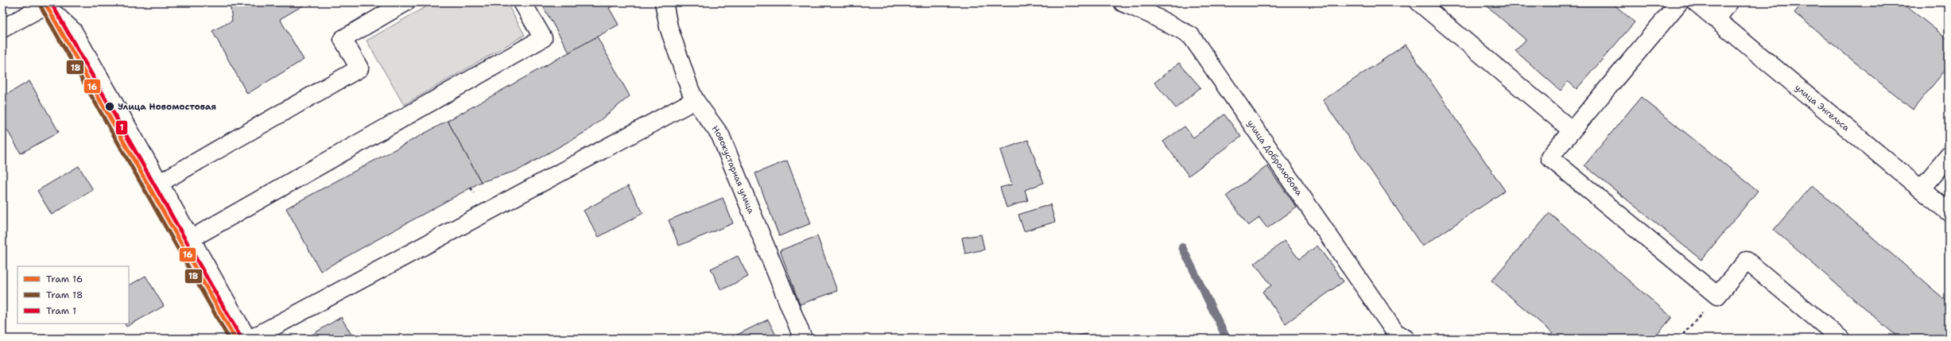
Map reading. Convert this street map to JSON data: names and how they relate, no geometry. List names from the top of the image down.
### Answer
{
  "streets": {
    "street": ["улица Энгельса", "улица Добролюбова", "Новокустарная улица"]
  },
  "places": ["Улица Новомостовая"],
  "lines": ["tram line 16", "tram line 1", "tram line 18"],
  "legend": ["Tram 16", "Tram 18", "Tram 1"]
}
